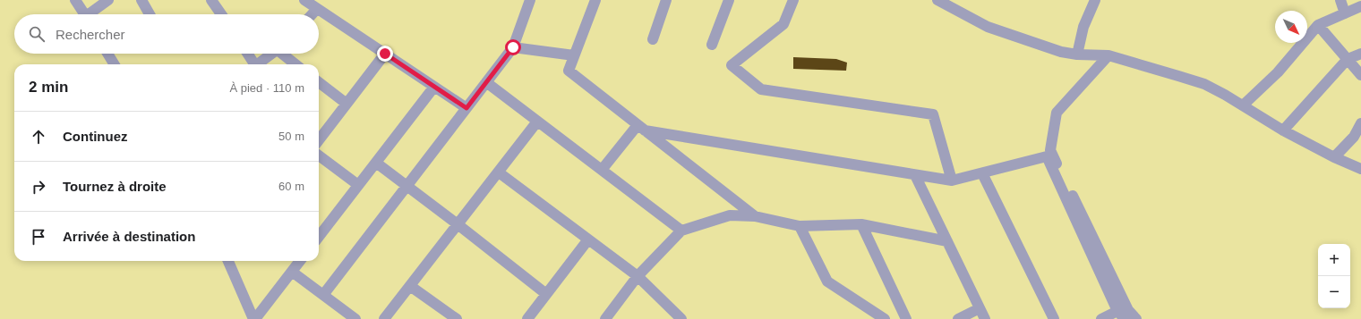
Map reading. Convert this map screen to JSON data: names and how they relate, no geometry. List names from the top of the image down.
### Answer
{
  "north": "bottom right",
  "page": {
    "search": "Rechercher",
    "heading": ["2 min", "À pied · 110 m"],
    "list": [
      ["Continuez", "50 m"],
      ["Tournez à droite", "60 m"],
      "Arrivée à destination"
    ],
    "map_buttons": ["+", "−"]
  }
}
